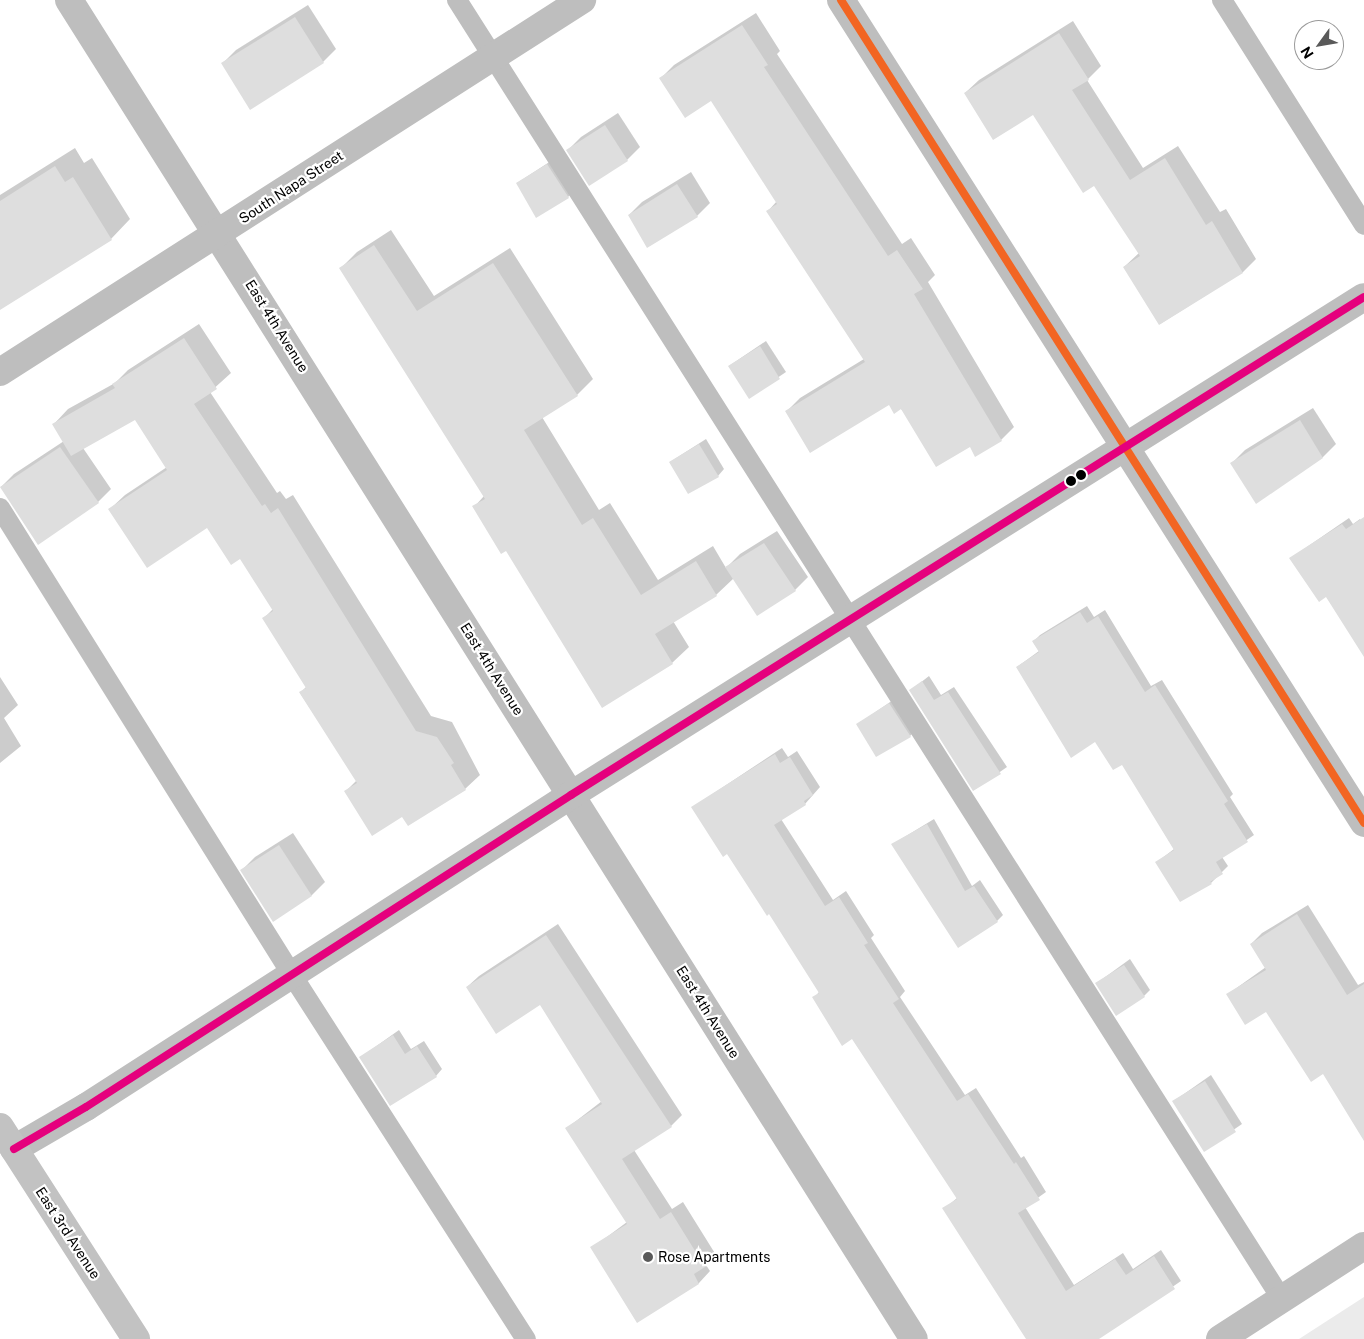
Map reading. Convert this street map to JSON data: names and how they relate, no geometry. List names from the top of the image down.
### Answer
{
  "streets": {
    "main road": ["East 3rd Avenue"],
    "street": ["South Napa Street", "East 4th Avenue"]
  },
  "crossings": [
    ["South Napa Street", "East 4th Avenue"]
  ],
  "places": ["Rose Apartments"],
  "north": "bottom left"
}
